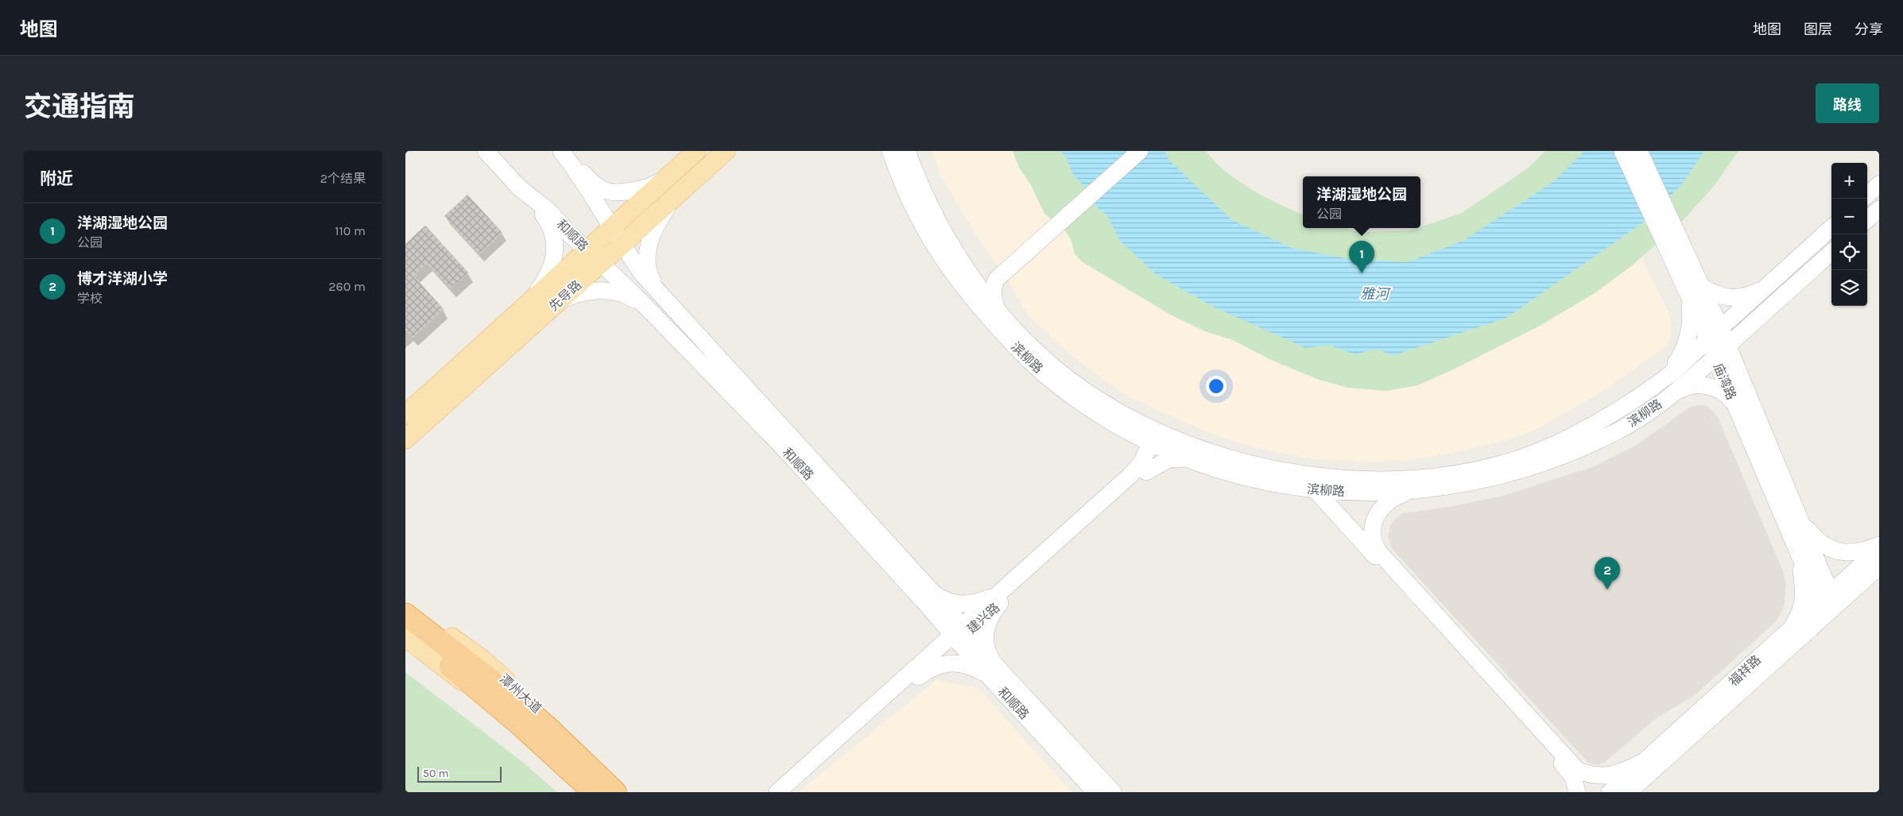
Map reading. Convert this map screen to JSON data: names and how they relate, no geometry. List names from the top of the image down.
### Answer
{
  "streets": {
    "highway": ["潭州大道"],
    "main road": [
      "和顺路",
      "先导路",
      "滨柳路",
      "庙湾路",
      "建兴路",
      "福祥路"
    ]
  },
  "crossings": [
    ["和顺路", "先导路"],
    ["和顺路", "建兴路"],
    ["滨柳路", "庙湾路"],
    ["滨柳路", "建兴路"],
    ["庙湾路", "福祥路"]
  ],
  "water": ["雅河"],
  "scale_bar": "50 m",
  "page": {
    "header": "地图",
    "nav": ["地图", "图层", "分享"],
    "title": "交通指南",
    "buttons": "路线",
    "heading": ["附近", "2个结果"],
    "map_buttons": ["+", "−"],
    "popup": ["洋湖湿地公园", "公园"],
    "list": [
      {
        "mark": "1",
        "name": "洋湖湿地公园",
        "note": "公园",
        "value": "110 m"
      },
      {
        "mark": "2",
        "name": "博才洋湖小学",
        "note": "学校",
        "value": "260 m"
      }
    ],
    "pins": ["1", "2"],
    "scale": "50 m"
  }
}
